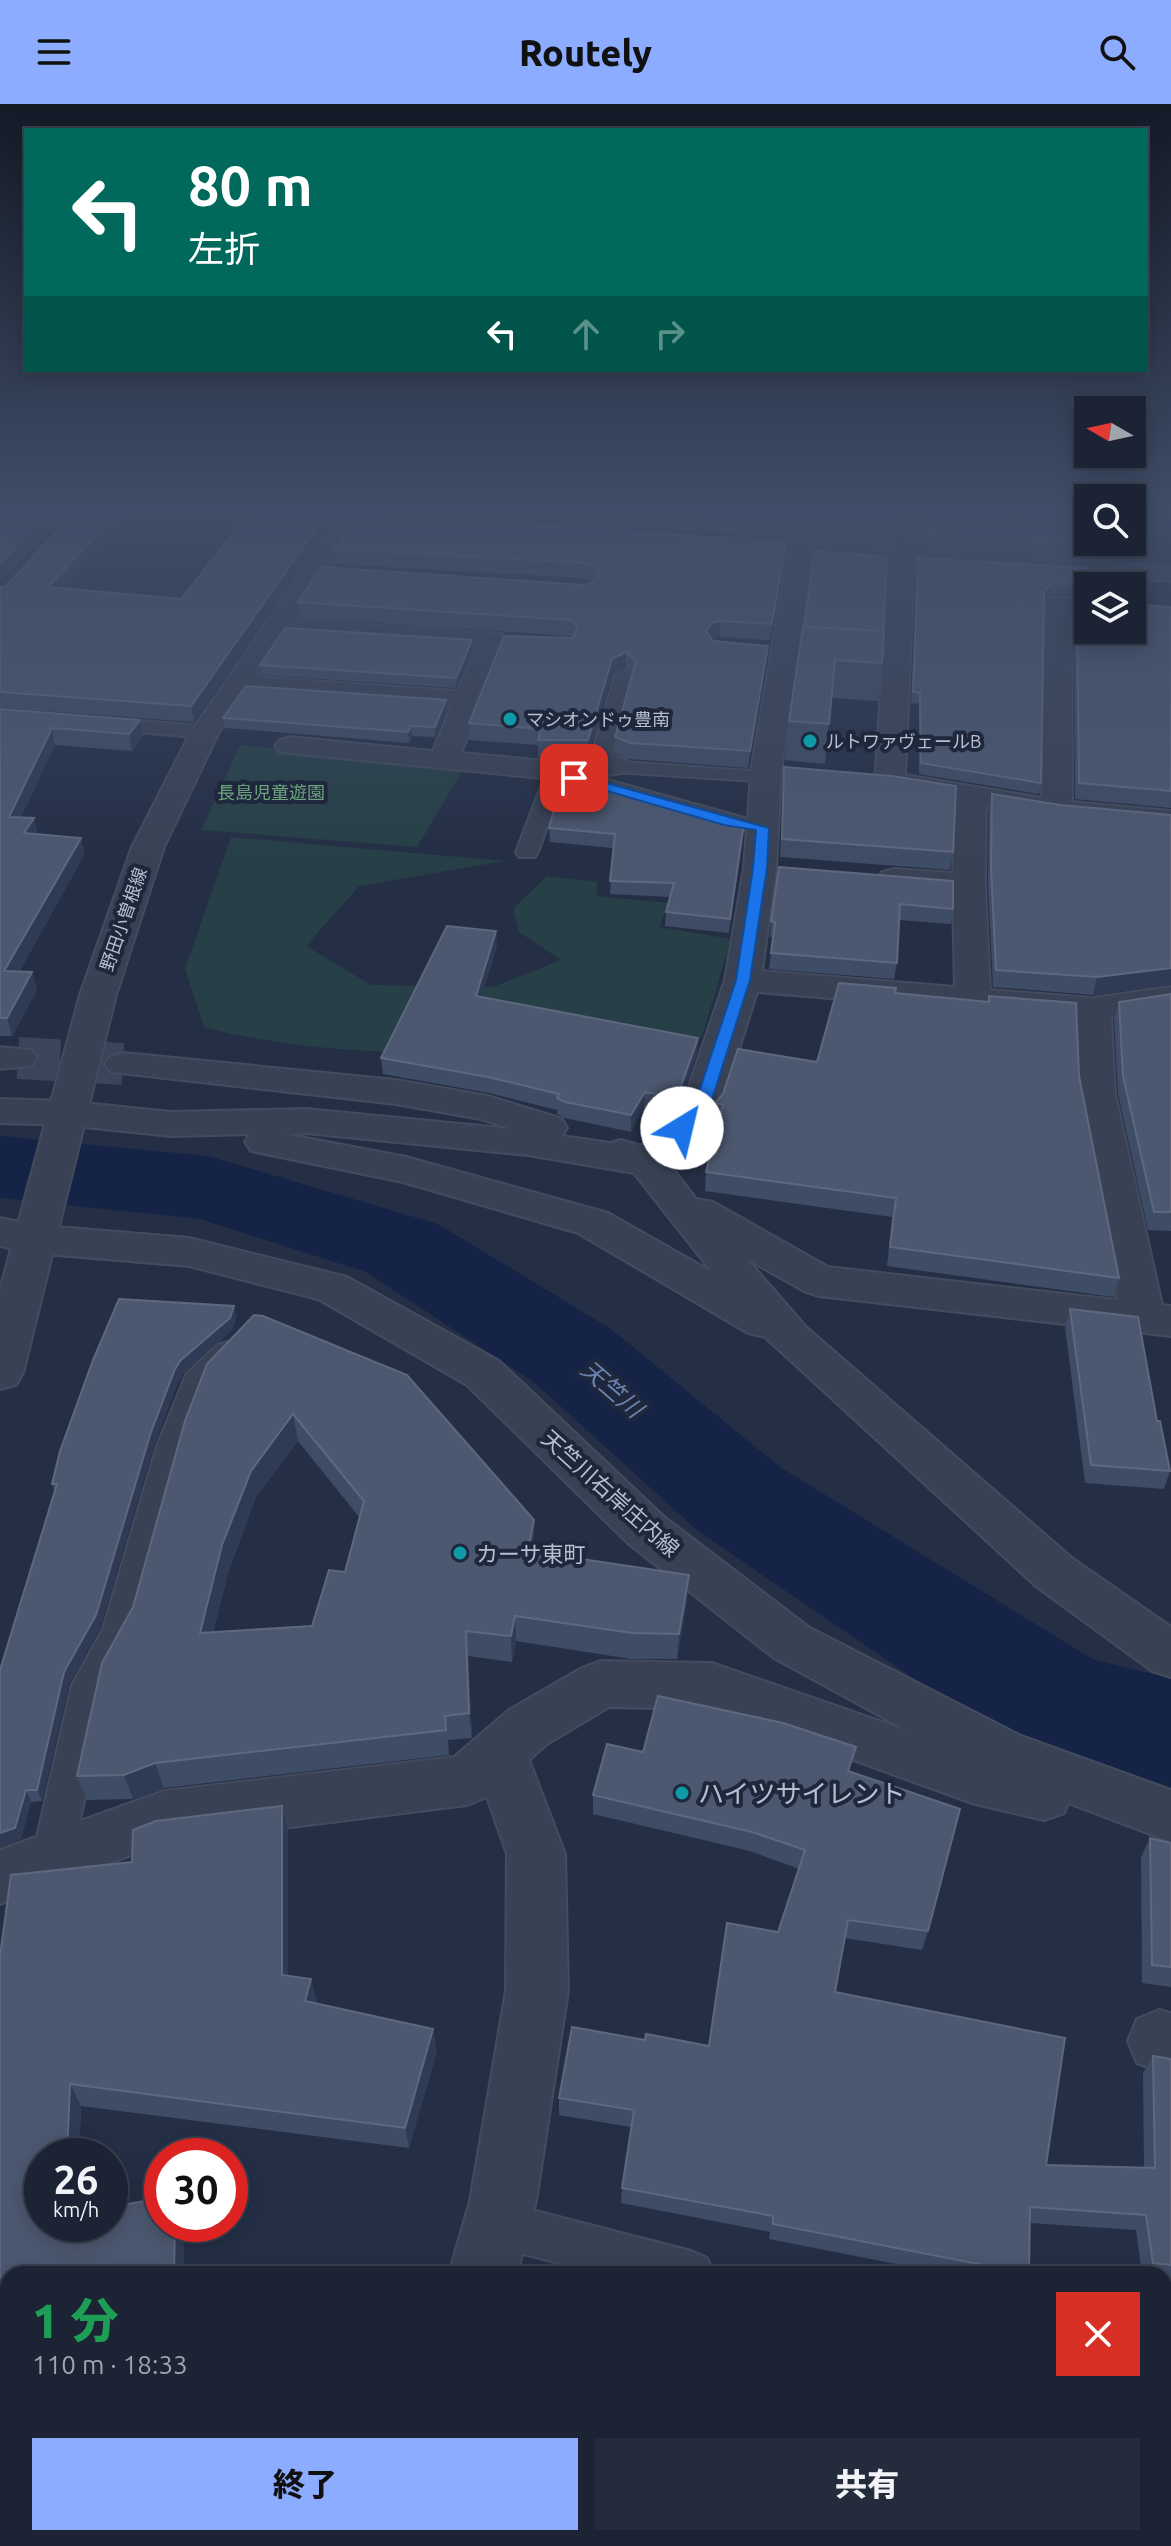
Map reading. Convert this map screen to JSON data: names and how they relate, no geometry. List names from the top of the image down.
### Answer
{
  "streets": {
    "street": ["野田小曽根線", "天竺川右岸庄内線"]
  },
  "crossings": [
    ["野田小曽根線", "天竺川右岸庄内線"]
  ],
  "water": ["天竺川"],
  "parks": ["長島児童遊園"],
  "places": [
    "マシオンドゥ豊南",
    "ルトワァヴェールB",
    "カーサ東町",
    "ハイツサイレント"
  ],
  "north": "left",
  "page": {
    "header": "Routely",
    "turn": ["80 m", "左折"],
    "speed": "26 km/h",
    "limit": "30",
    "heading": ["1 分", "110 m · 18:33"],
    "buttons": ["終了", "共有"]
  }
}
